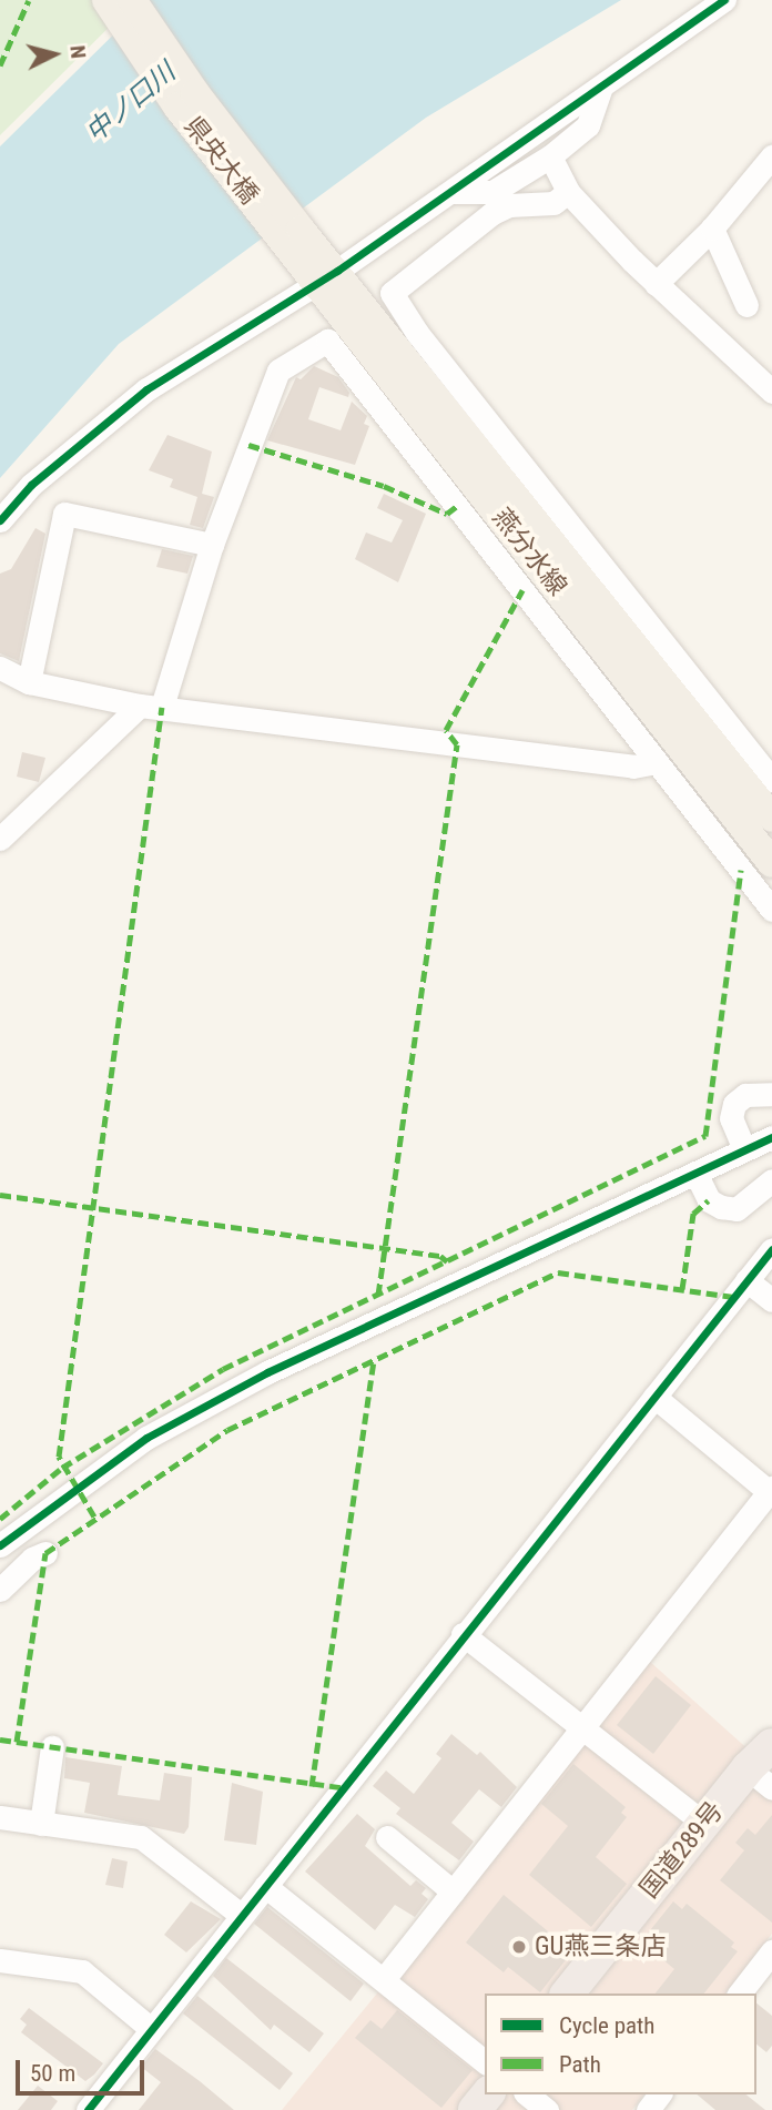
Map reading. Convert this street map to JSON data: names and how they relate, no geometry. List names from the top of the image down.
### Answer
{
  "streets": {
    "highway": ["国道289号"],
    "main road": ["県央大橋", "燕分水線"]
  },
  "crossings": [
    ["県央大橋", "燕分水線"]
  ],
  "water": ["中ノ口川"],
  "places": ["GU燕三条店"],
  "legend": ["Cycle path", "Path"],
  "scale_bar": "50 m",
  "north": "right"
}
